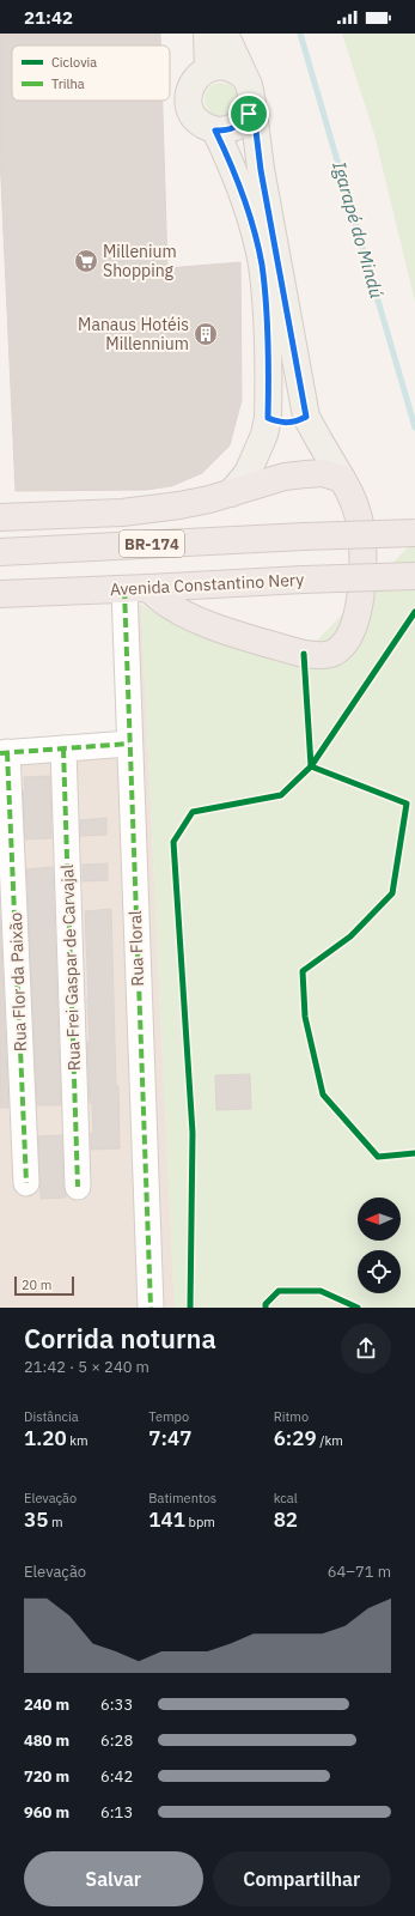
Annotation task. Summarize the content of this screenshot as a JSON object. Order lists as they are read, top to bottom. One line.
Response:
{"streets":{"highway":["BR-174","Avenida Constantino Nery"],"street":["Rua Floral","Rua Frei Gaspar de Carvajal","Rua Flor da Paixão"]},"crossings":[["Avenida Constantino Nery","Rua Floral"]],"water":["Igarapé do Mindú"],"places":{"supermarket":["Millenium Shopping"],"building":["Manaus Hotéis Millennium"]},"legend":["Ciclovia","Trilha"],"scale_bar":"20 m","north":"left","page":{"status":"21:42","scale":"20 m","heading":["Corrida noturna","21:42 · 5 × 240 m"],"stats":[["Distância","1.20 km"],["Tempo","7:47"],["Ritmo","6:29 /km"],["Elevação","35 m"],["Batimentos","141 bpm"],["kcal","82"]],"chart":["Elevação","64–71 m"],"list":[{"name":"240 m","note":"6:33"},{"name":"480 m","note":"6:28"},{"name":"720 m","note":"6:42"},{"name":"960 m","note":"6:13"}],"buttons":["Salvar","Compartilhar"]}}
